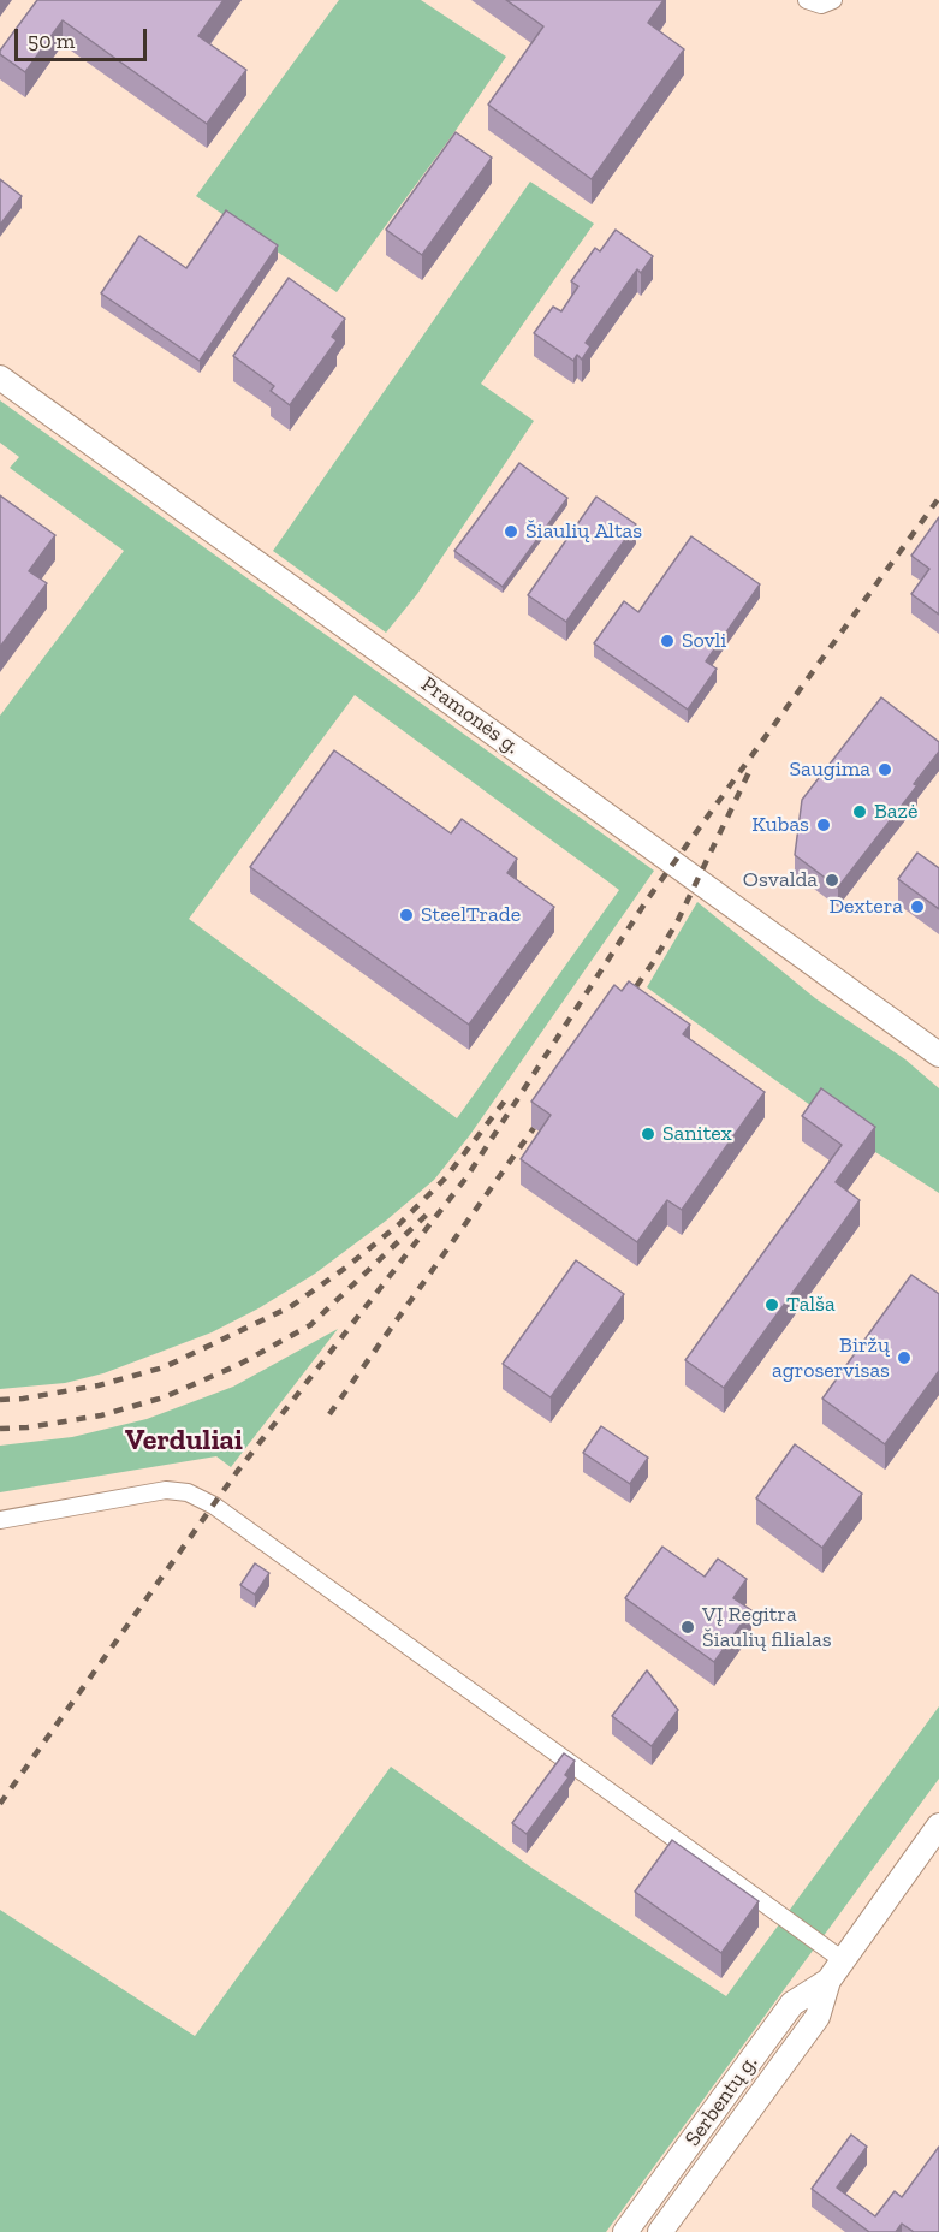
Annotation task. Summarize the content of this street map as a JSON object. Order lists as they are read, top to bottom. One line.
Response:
{"streets":{"main road":["Pramonės g.","Serbentų g."]},"districts":["Verduliai"],"places":["Šiaulių Altas","Sovli","Saugima","Bazė","Kubas","Osvalda","Dextera","SteelTrade","Sanitex","Talša","Biržų agroservisas","VĮ Regitra Šiaulių filialas"],"scale_bar":"50 m"}
